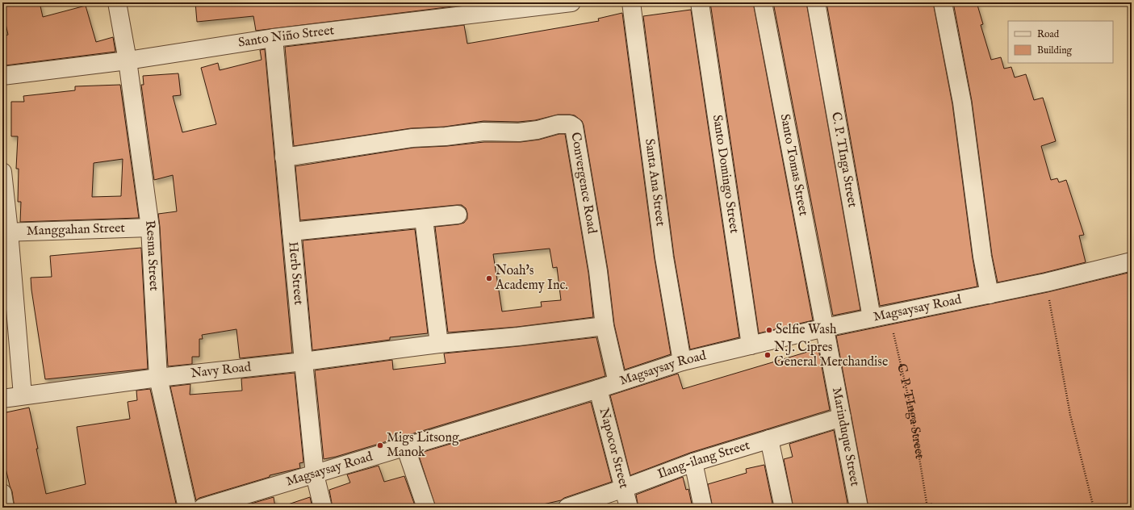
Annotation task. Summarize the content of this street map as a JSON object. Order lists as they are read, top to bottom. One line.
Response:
{"streets":{"street":["Santo Niño Street","C. P. TInga Street","Santo Tomas Street","Santo Domingo Street","Santa Ana Street","Convergence Road","Manggahan Street","Resma Street","Herb Street","Magsaysay Road","Navy Road","Marinduque Street","Napocor Street","Ilang-ilang Street"]},"crossings":[["Santo Niño Street","Resma Street"],["Santo Niño Street","Herb Street"],["C. P. TInga Street","Magsaysay Road"],["Santo Tomas Street","Magsaysay Road"],["Santo Tomas Street","Marinduque Street"],["Santo Domingo Street","Magsaysay Road"],["Santa Ana Street","Magsaysay Road"],["Convergence Road","Herb Street"],["Manggahan Street","Resma Street"],["Resma Street","Navy Road"],["Herb Street","Magsaysay Road"],["Herb Street","Navy Road"],["Magsaysay Road","Marinduque Street"],["Magsaysay Road","Napocor Street"],["Marinduque Street","Ilang-ilang Street"],["Napocor Street","Ilang-ilang Street"]],"places":["Noah's Academy Inc.","Selfie Wash","N.J. Cipres General Merchandise","Migs Litsong Manok"],"legend":["Road","Building"]}
